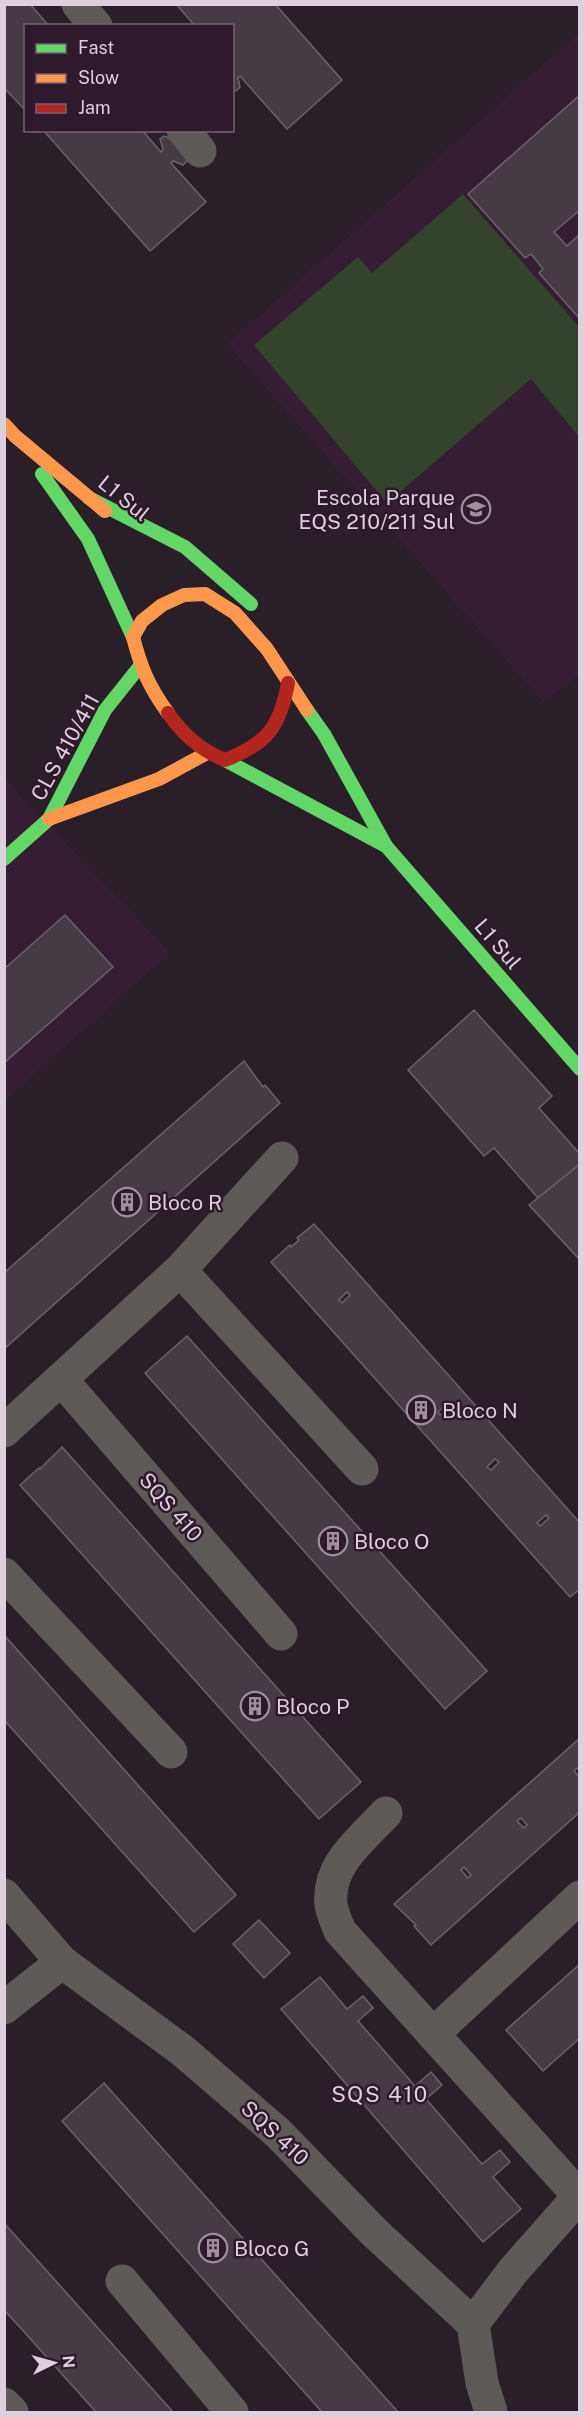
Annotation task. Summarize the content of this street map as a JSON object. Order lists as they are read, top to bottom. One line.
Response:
{"streets":{"street":["L1 Sul","CLS 410/411","SQS 410"]},"crossings":[["L1 Sul","CLS 410/411"]],"districts":["SQS 410"],"places":{"school or university":["Escola Parque EQS 210/211 Sul"],"building":["Bloco R","Bloco N","Bloco O","Bloco P","Bloco G"]},"legend":["Fast","Slow","Jam"],"north":"right"}
